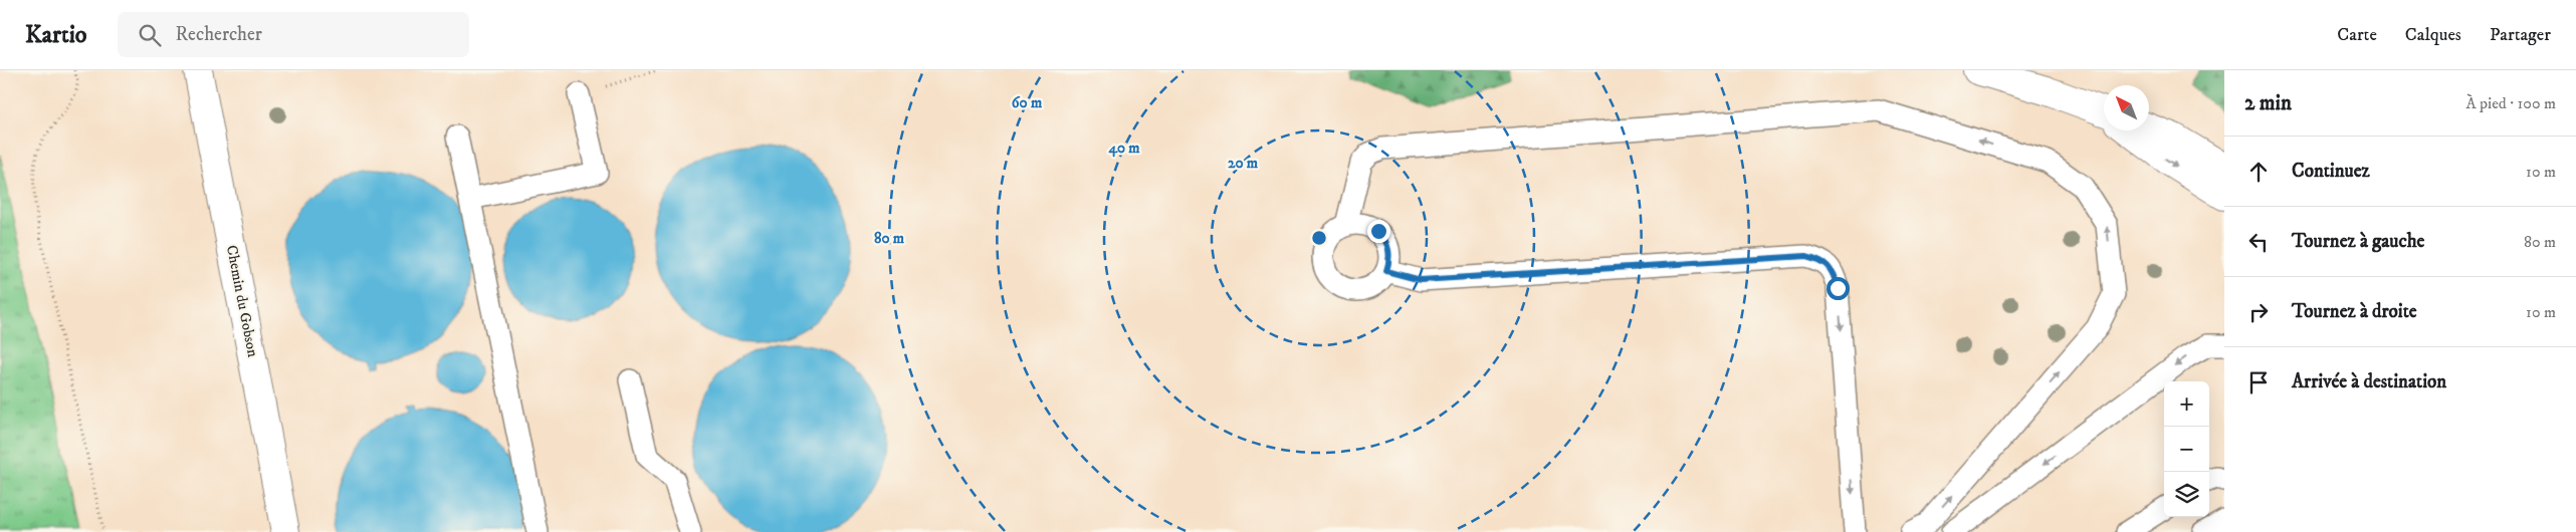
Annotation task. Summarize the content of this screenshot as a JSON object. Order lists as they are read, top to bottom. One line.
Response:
{"streets":{"street":["Chemin du Gobson"]},"north":"top left","page":{"header":"Kartio","search":"Rechercher","nav":["Carte","Calques","Partager"],"heading":["2 min","À pied · 100 m"],"list":[["Continuez","10 m"],["Tournez à gauche","80 m"],["Tournez à droite","10 m"],"Arrivée à destination"],"map_buttons":["+","−"]},"rings":["60 m","40 m","20 m","80 m"]}
